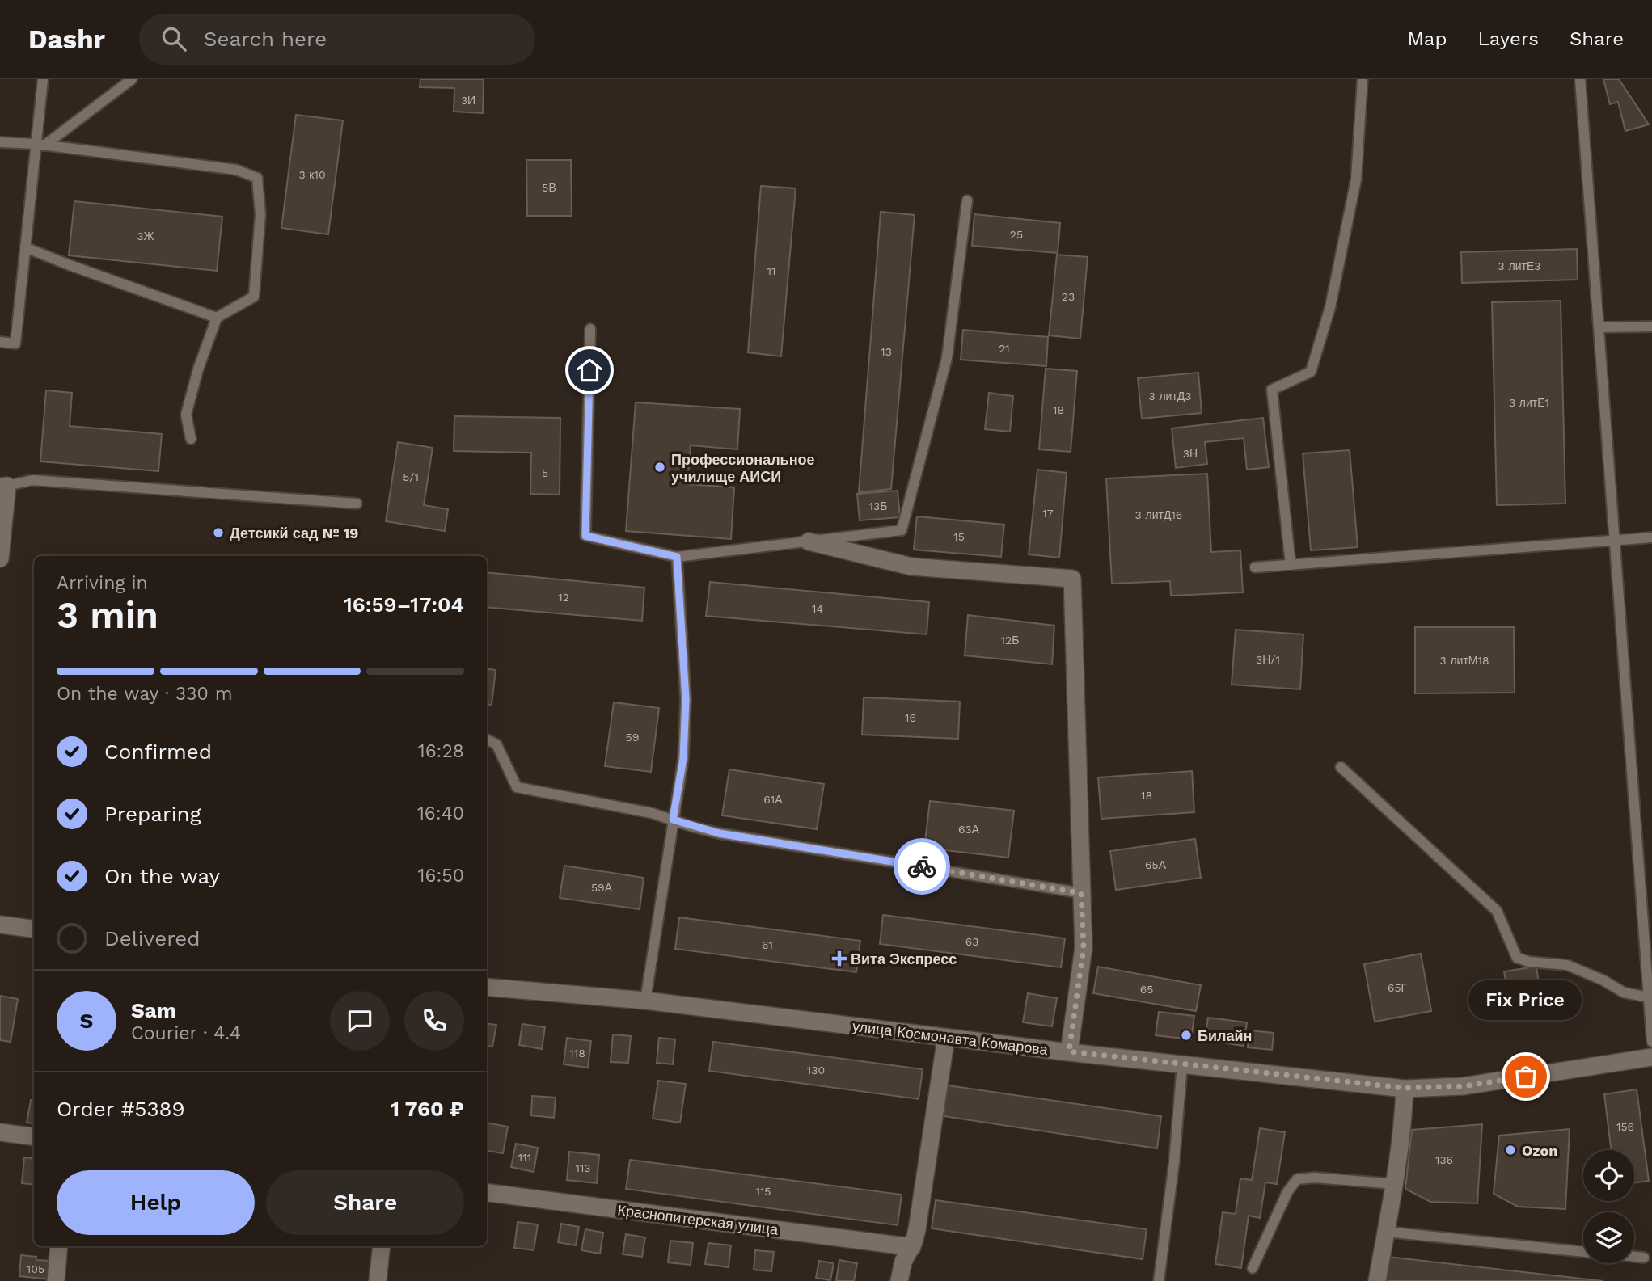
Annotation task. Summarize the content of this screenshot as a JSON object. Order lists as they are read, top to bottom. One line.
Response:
{"streets":{"street":["улица Космонавта Комарова","Краснопитерская улица"]},"places":{"other":["Профессиональное училище АИСИ","Детсикй сад № 19","Билайн","Fix Price","Ozon"],"health":["Вита Экспресс"]},"house_numbers":["3И","3 к10","5В","25","3Ж","3 литЕ3","11","23","21","13","3 литД3","3 литЕ1","19","3Н","5","5/1","13Б","17","3 литД16","15","12","14","12Б","3Н/1","3 литМ18","16","59","18","61А","63А","65А","59А","63","61","65Г","65","118","130","156","111","136","113","115","105"],"page":{"header":"Dashr","search":"Search here","nav":["Map","Layers","Share"],"heading":["3 min","Arriving in","16:59–17:04"],"panel":["Sam","Courier · 4.4","Order #5389","1 760 ₽"],"bar":"On the way · 330 m","list":[["Confirmed","16:28"],["Preparing","16:40"],["On the way","16:50"],"Delivered"],"bubble":"Fix Price","round":"S","buttons":["Help","Share"]}}
